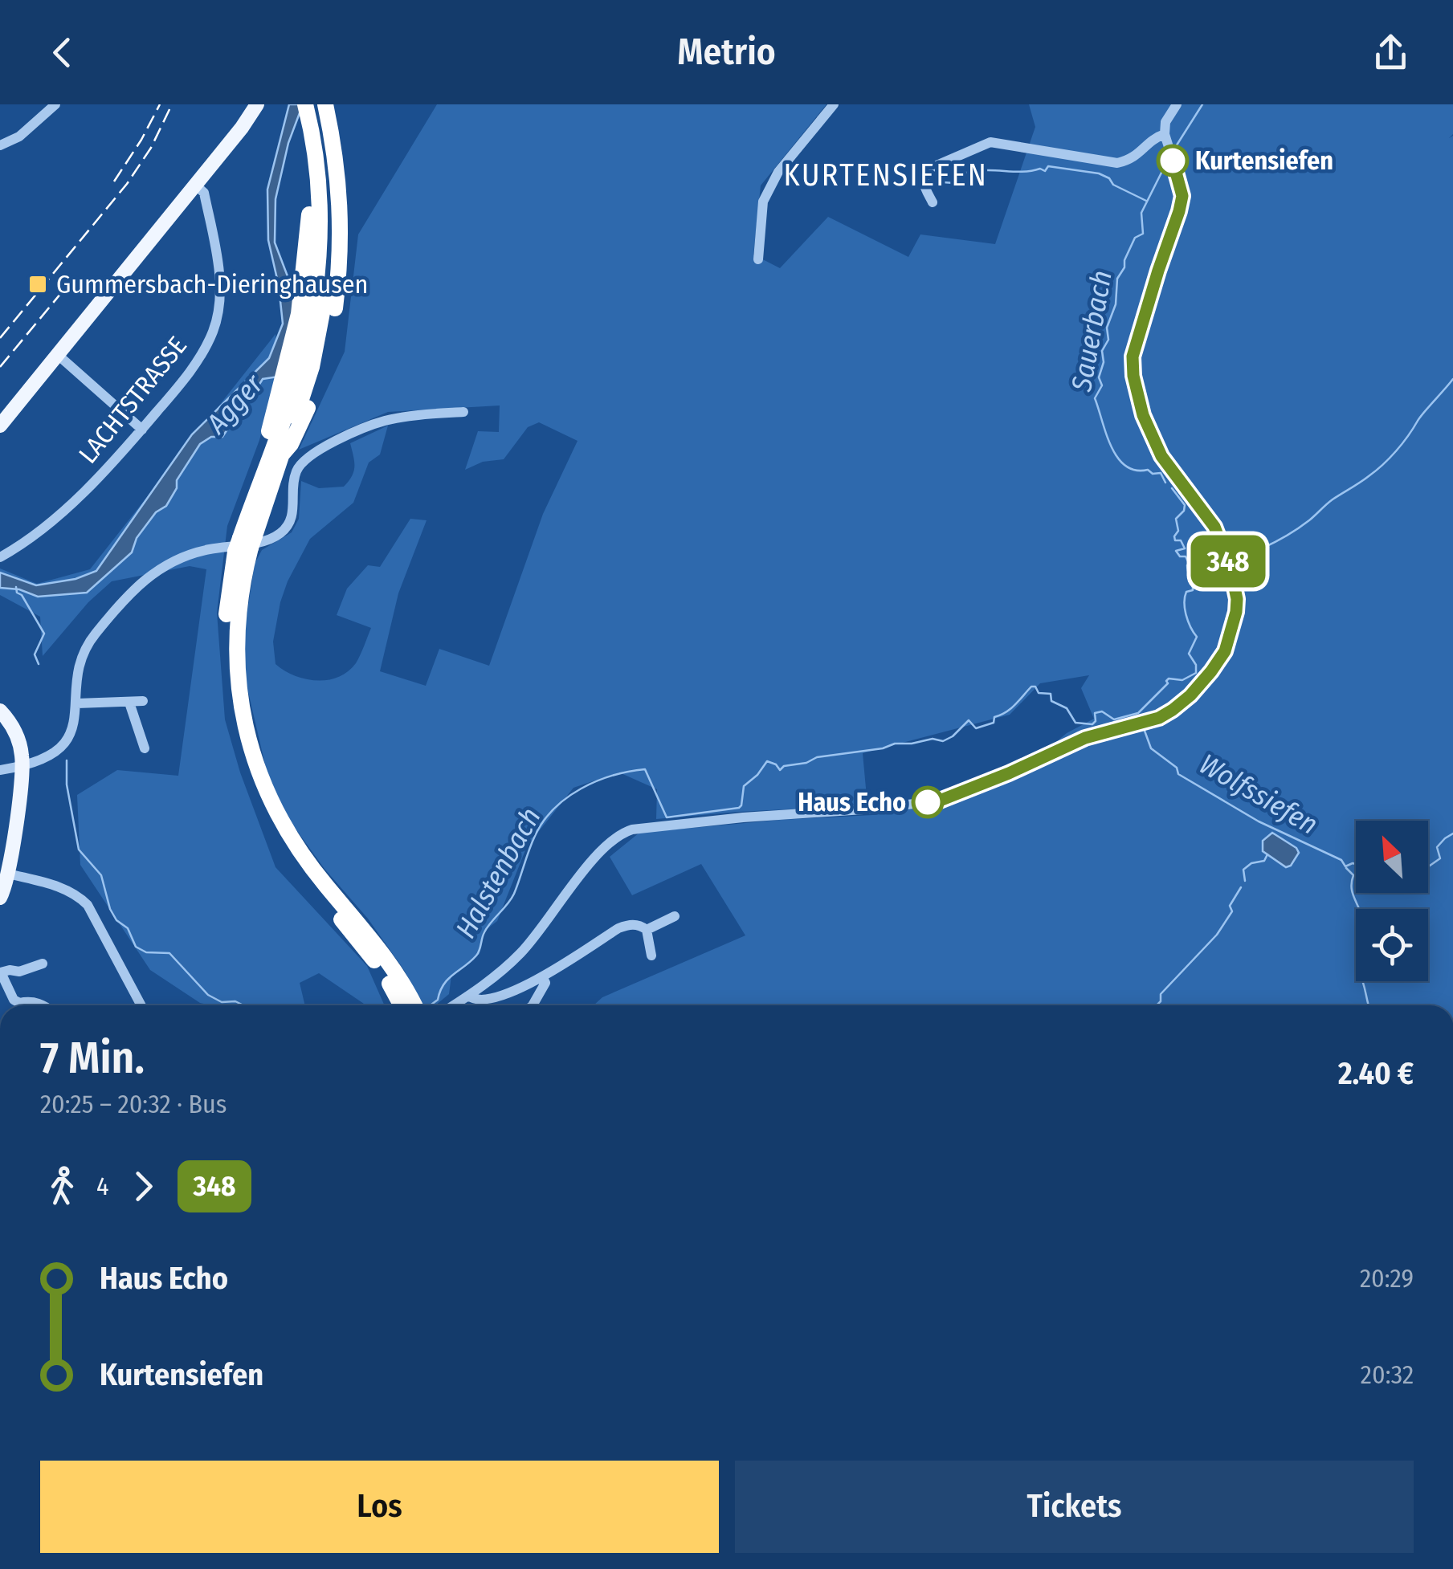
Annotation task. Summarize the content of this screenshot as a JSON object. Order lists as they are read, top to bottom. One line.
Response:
{"streets":{"street":["LACHTSTRASSE"]},"districts":["KURTENSIEFEN"],"water":["Sauerbach","Agger","Wolfssiefen","Halstenbach"],"places":{"other":["Kurtensiefen","Haus Echo"],"transit":["Gummersbach-Dieringhausen"]},"lines":["bus line 348"],"north":"top left","page":{"header":"Metrio","on_map":"348","heading":["7 Min.","20:25 – 20:32 · Bus","2.40 €"],"legs":["4","348"],"list":[{"name":"Haus Echo","value":"20:29"},{"name":"Kurtensiefen","value":"20:32"}],"buttons":["Los","Tickets"]}}
